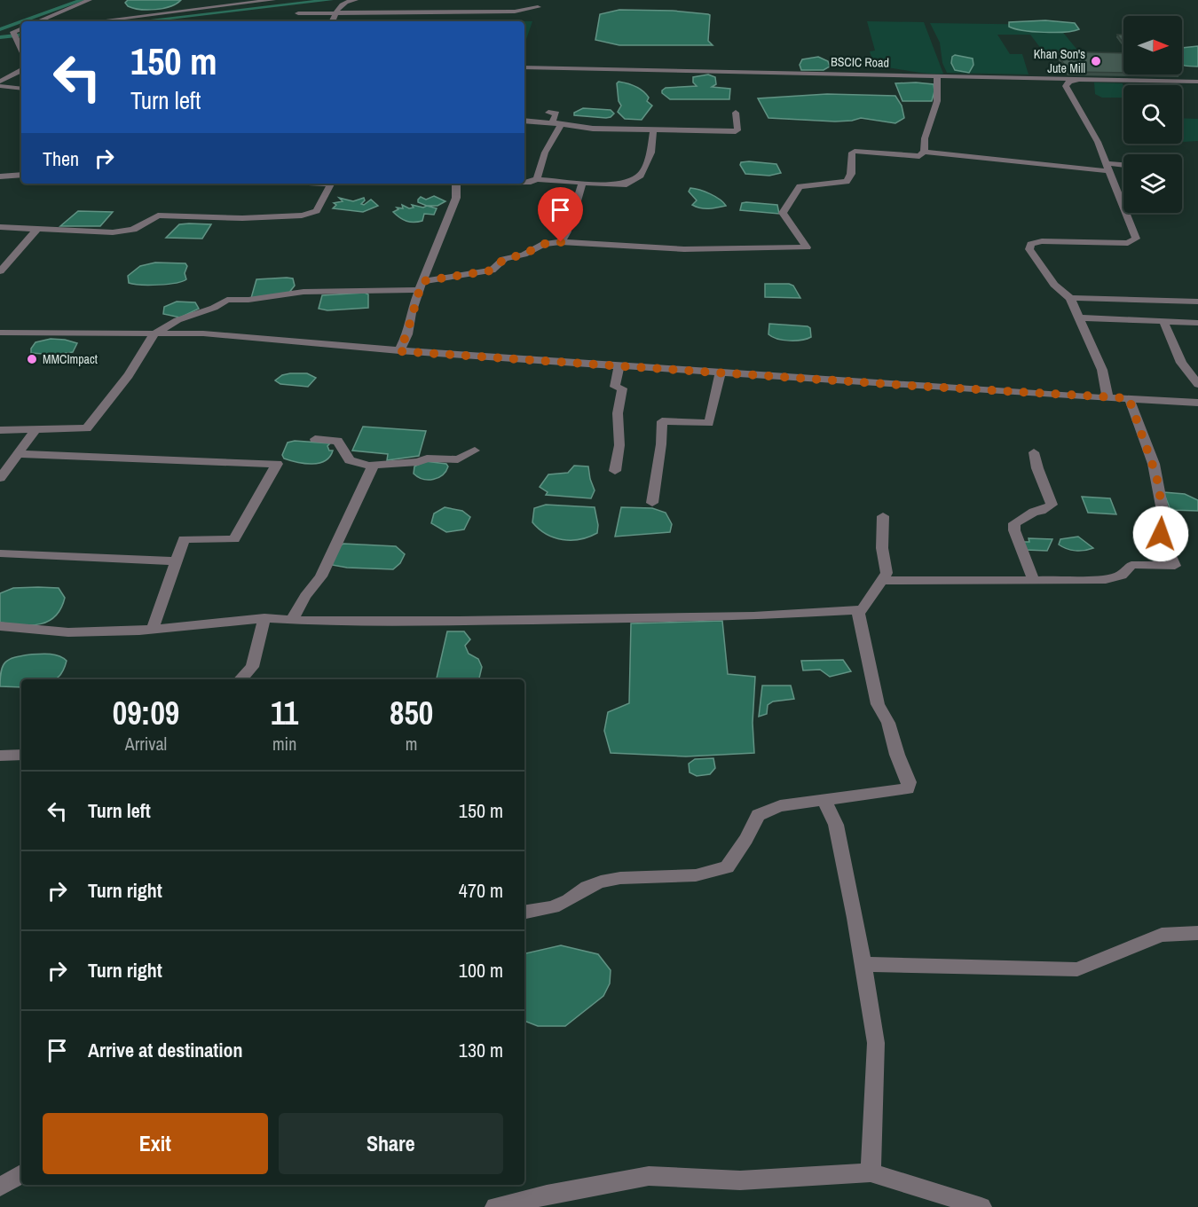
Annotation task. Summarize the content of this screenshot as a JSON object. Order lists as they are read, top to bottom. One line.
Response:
{"streets":{"street":["BSCIC Road"]},"places":["Khan Son's Jute Mill","MMCImpact"],"north":"right","page":{"turn":["150 m","Turn left"],"then":"Then","eta":["09:09","Arrival","11","min","850","m"],"list":[{"name":"Turn left","value":"150 m"},{"name":"Turn right","value":"470 m"},{"name":"Turn right","value":"100 m"},{"name":"Arrive at destination","value":"130 m"}],"buttons":["Exit","Share"]}}
